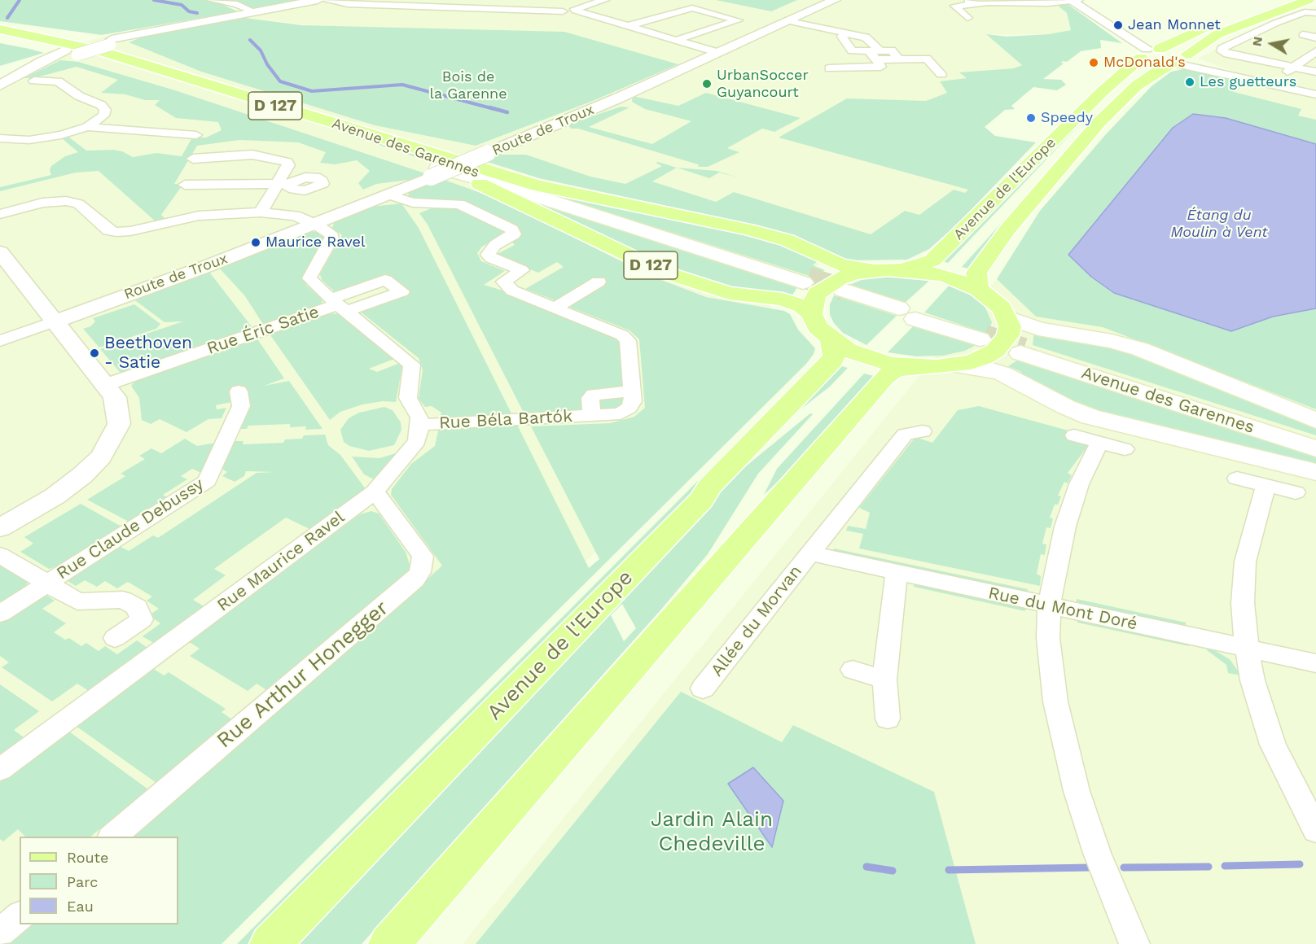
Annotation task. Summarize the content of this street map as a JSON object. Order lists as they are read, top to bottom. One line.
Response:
{"streets":{"main road":["D 127","Avenue des Garennes","Avenue de l'Europe"],"street":["Route de Troux","Rue Éric Satie","Rue Béla Bartók","Rue Claude Debussy","Rue Maurice Ravel","Rue du Mont Doré","Allée du Morvan","Rue Arthur Honegger"]},"crossings":[["D 127","Route de Troux"],["D 127","Avenue des Garennes"],["Route de Troux","Avenue des Garennes"],["Route de Troux","Rue Béla Bartók"],["Rue Béla Bartók","Rue Maurice Ravel"],["Rue Maurice Ravel","Rue Arthur Honegger"],["Rue du Mont Doré","Allée du Morvan"]],"water":["Étang du Moulin à Vent"],"parks":["Bois de la Garenne","Jardin Alain Chedeville"],"places":["Jean Monnet","McDonald's","Les guetteurs","UrbanSoccer Guyancourt","Speedy","Maurice Ravel","Beethoven - Satie"],"legend":["Route","Parc","Eau"],"north":"left"}
